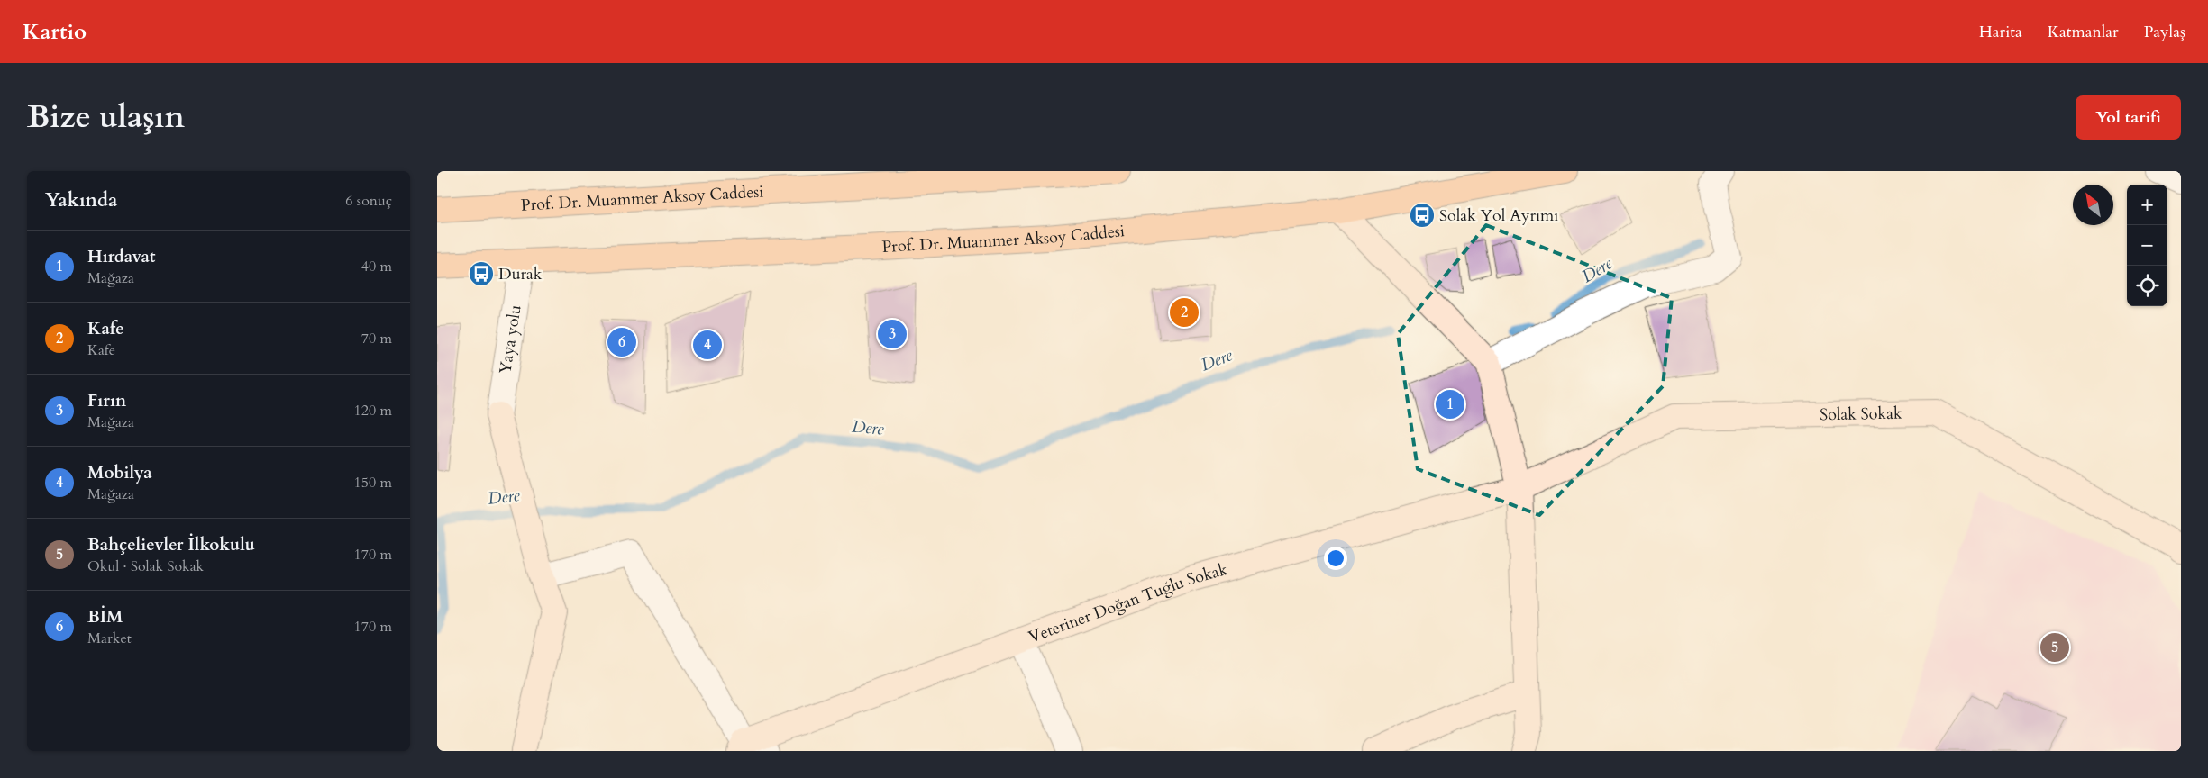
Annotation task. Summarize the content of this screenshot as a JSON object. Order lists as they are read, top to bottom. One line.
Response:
{"streets":{"highway":["Prof. Dr. Muammer Aksoy Caddesi"],"street":["Yaya yolu","Solak Sokak","Veteriner Doğan Tuğlu Sokak"]},"crossings":[["Prof. Dr. Muammer Aksoy Caddesi","Yaya yolu"],["Solak Sokak","Veteriner Doğan Tuğlu Sokak"]],"water":["Dere"],"places":{"bus stop":["Solak Yol Ayrımı","Durak"]},"north":"top left","page":{"header":"Kartio","nav":["Harita","Katmanlar","Paylaş"],"title":"Bize ulaşın","buttons":"Yol tarifi","heading":["Yakında","6 sonuç"],"map_buttons":["+","−"],"list":[{"mark":"1","name":"Hırdavat","note":"Mağaza","value":"40 m"},{"mark":"2","name":"Kafe","note":"Kafe","value":"70 m"},{"mark":"3","name":"Fırın","note":"Mağaza","value":"120 m"},{"mark":"4","name":"Mobilya","note":"Mağaza","value":"150 m"},{"mark":"5","name":"Bahçelievler İlkokulu","note":"Okul · Solak Sokak","value":"170 m"},{"mark":"6","name":"BİM","note":"Market","value":"170 m"}],"pins":["2","3","6","4","1","5"]}}
